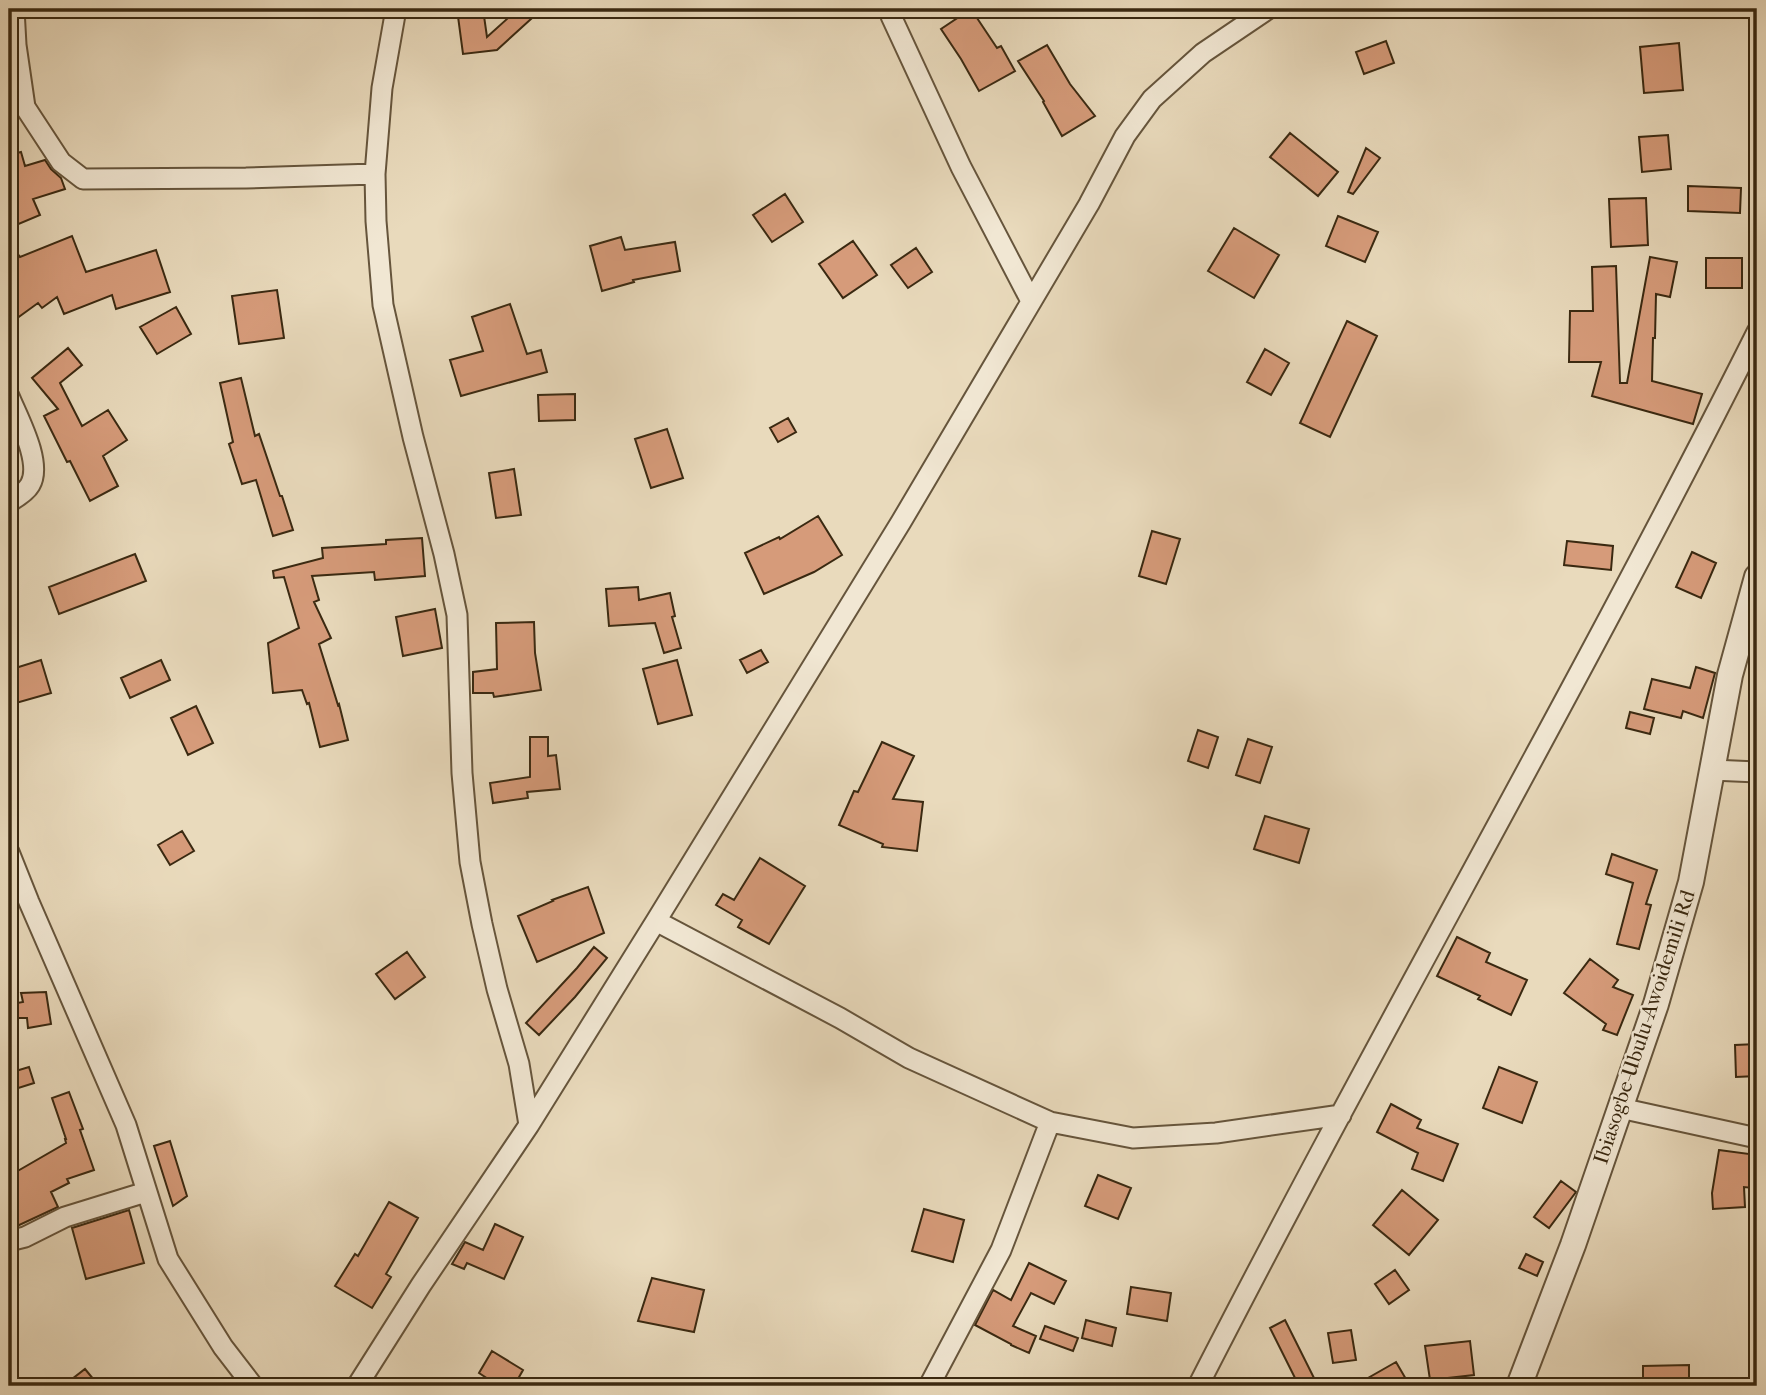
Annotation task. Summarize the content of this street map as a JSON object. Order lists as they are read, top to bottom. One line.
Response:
{"streets":{"street":["Ibiasogbe-Ubulu-Awoidemili Rd"]}}
